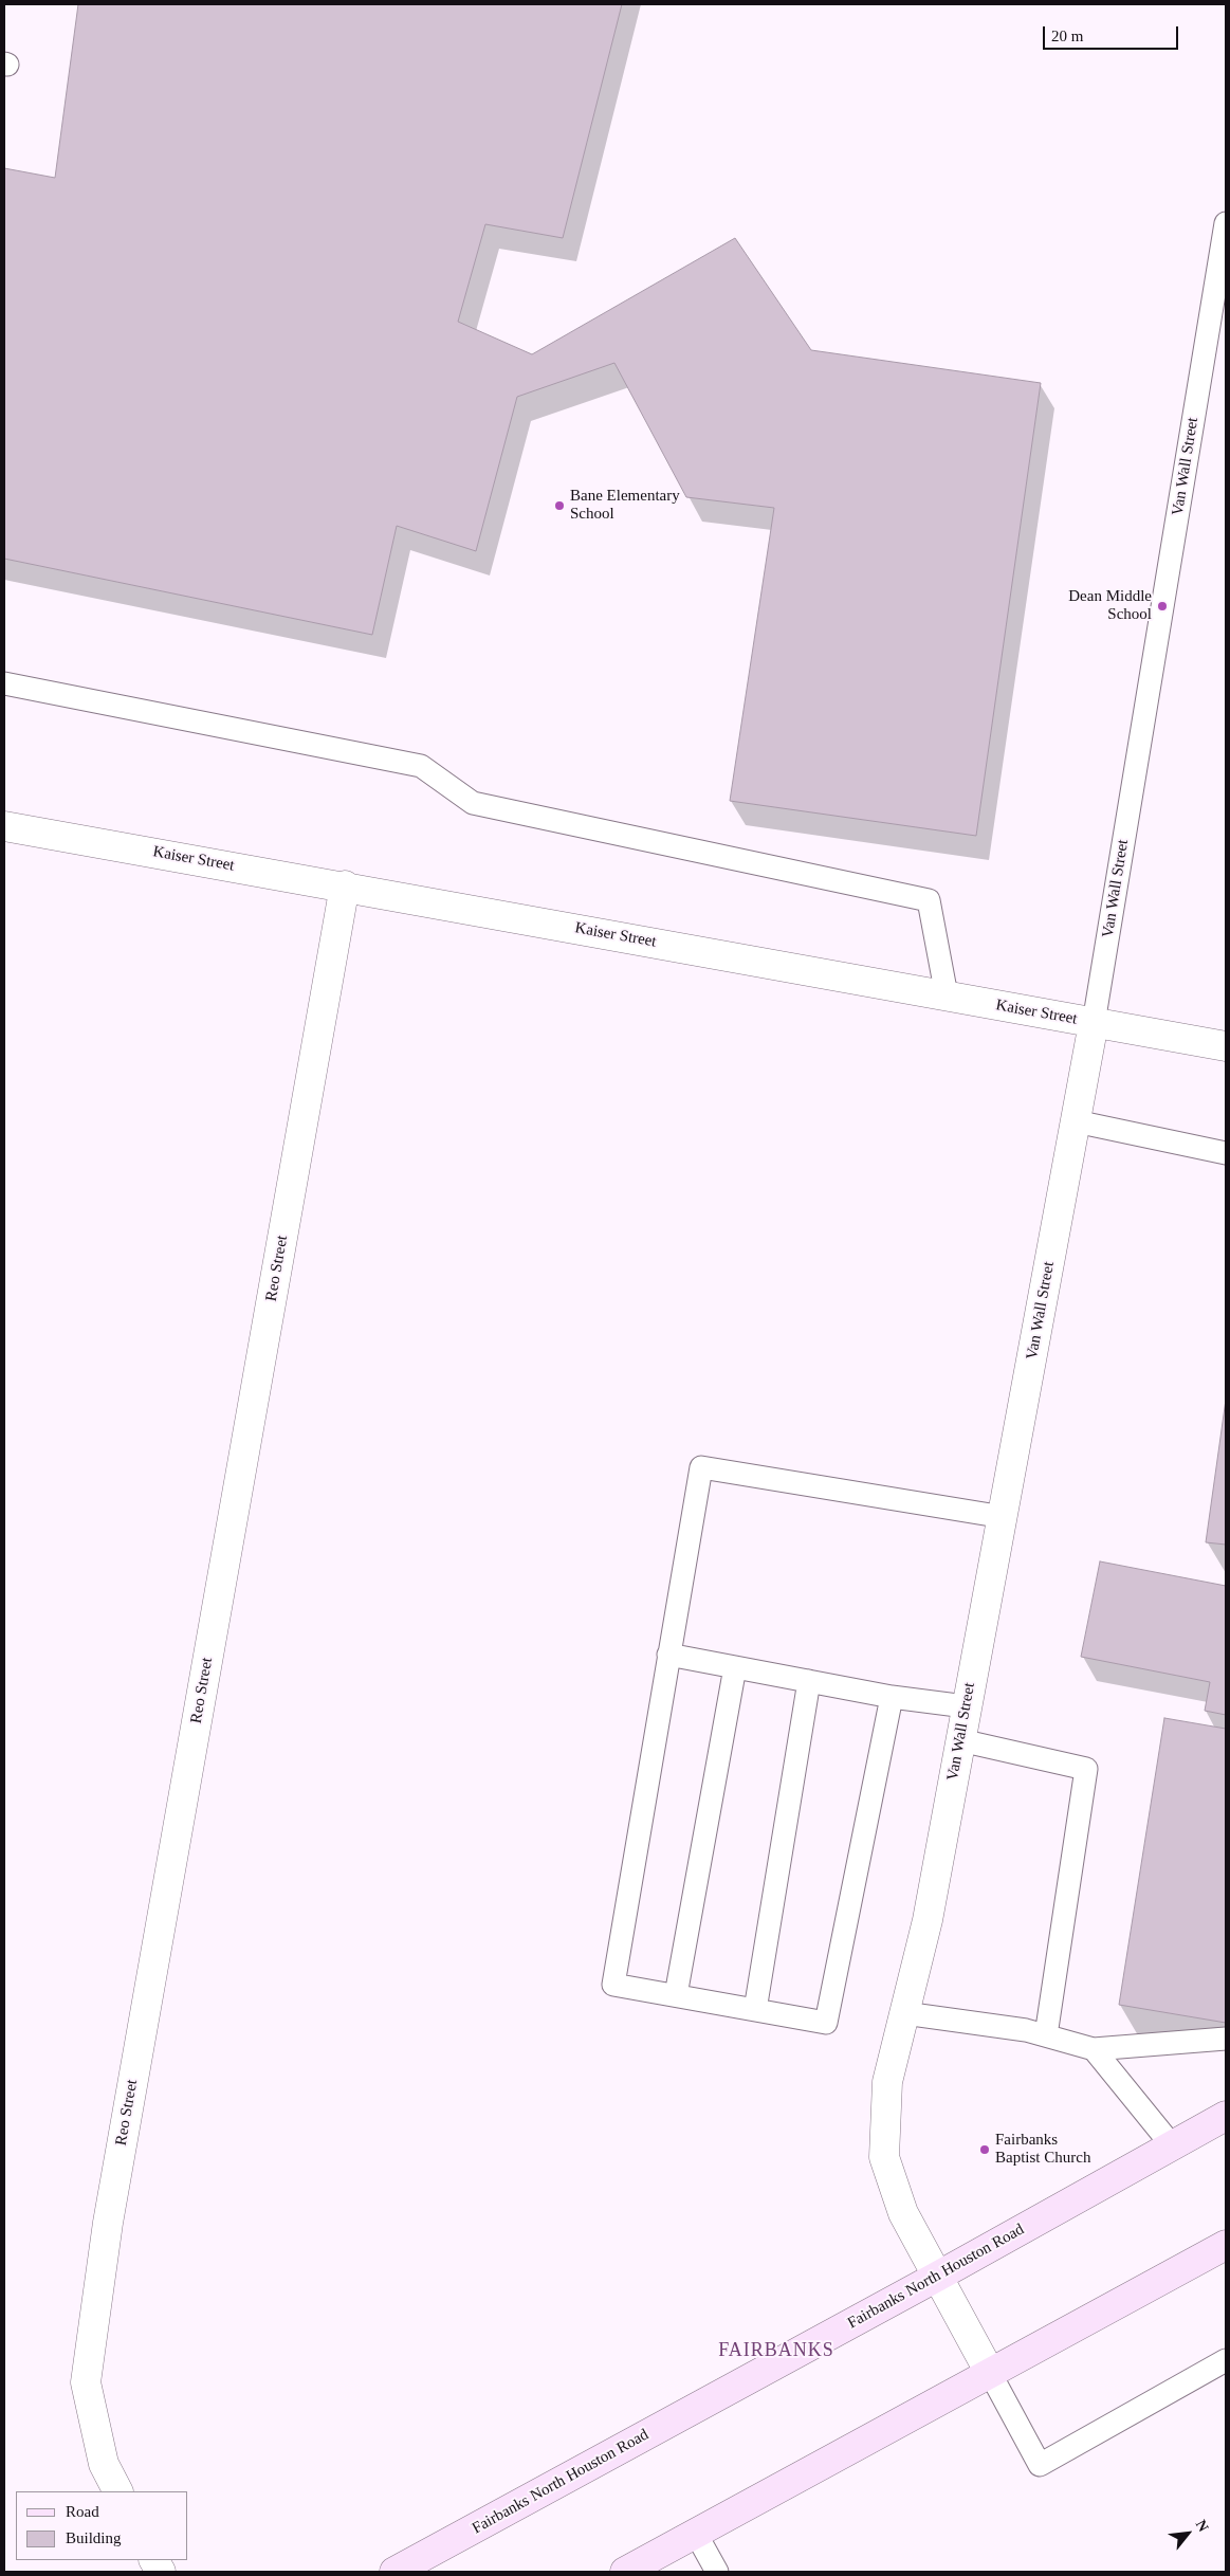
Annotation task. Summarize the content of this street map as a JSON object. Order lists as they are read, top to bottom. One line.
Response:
{"streets":{"main road":["Fairbanks North Houston Road"],"street":["Van Wall Street","Kaiser Street","Reo Street"]},"crossings":[["Van Wall Street","Kaiser Street"],["Van Wall Street","Fairbanks North Houston Road"],["Kaiser Street","Reo Street"]],"districts":["FAIRBANKS"],"places":["Bane Elementary School","Dean Middle School","Fairbanks Baptist Church"],"legend":["Road","Building"],"scale_bar":"20 m","north":"top right"}
